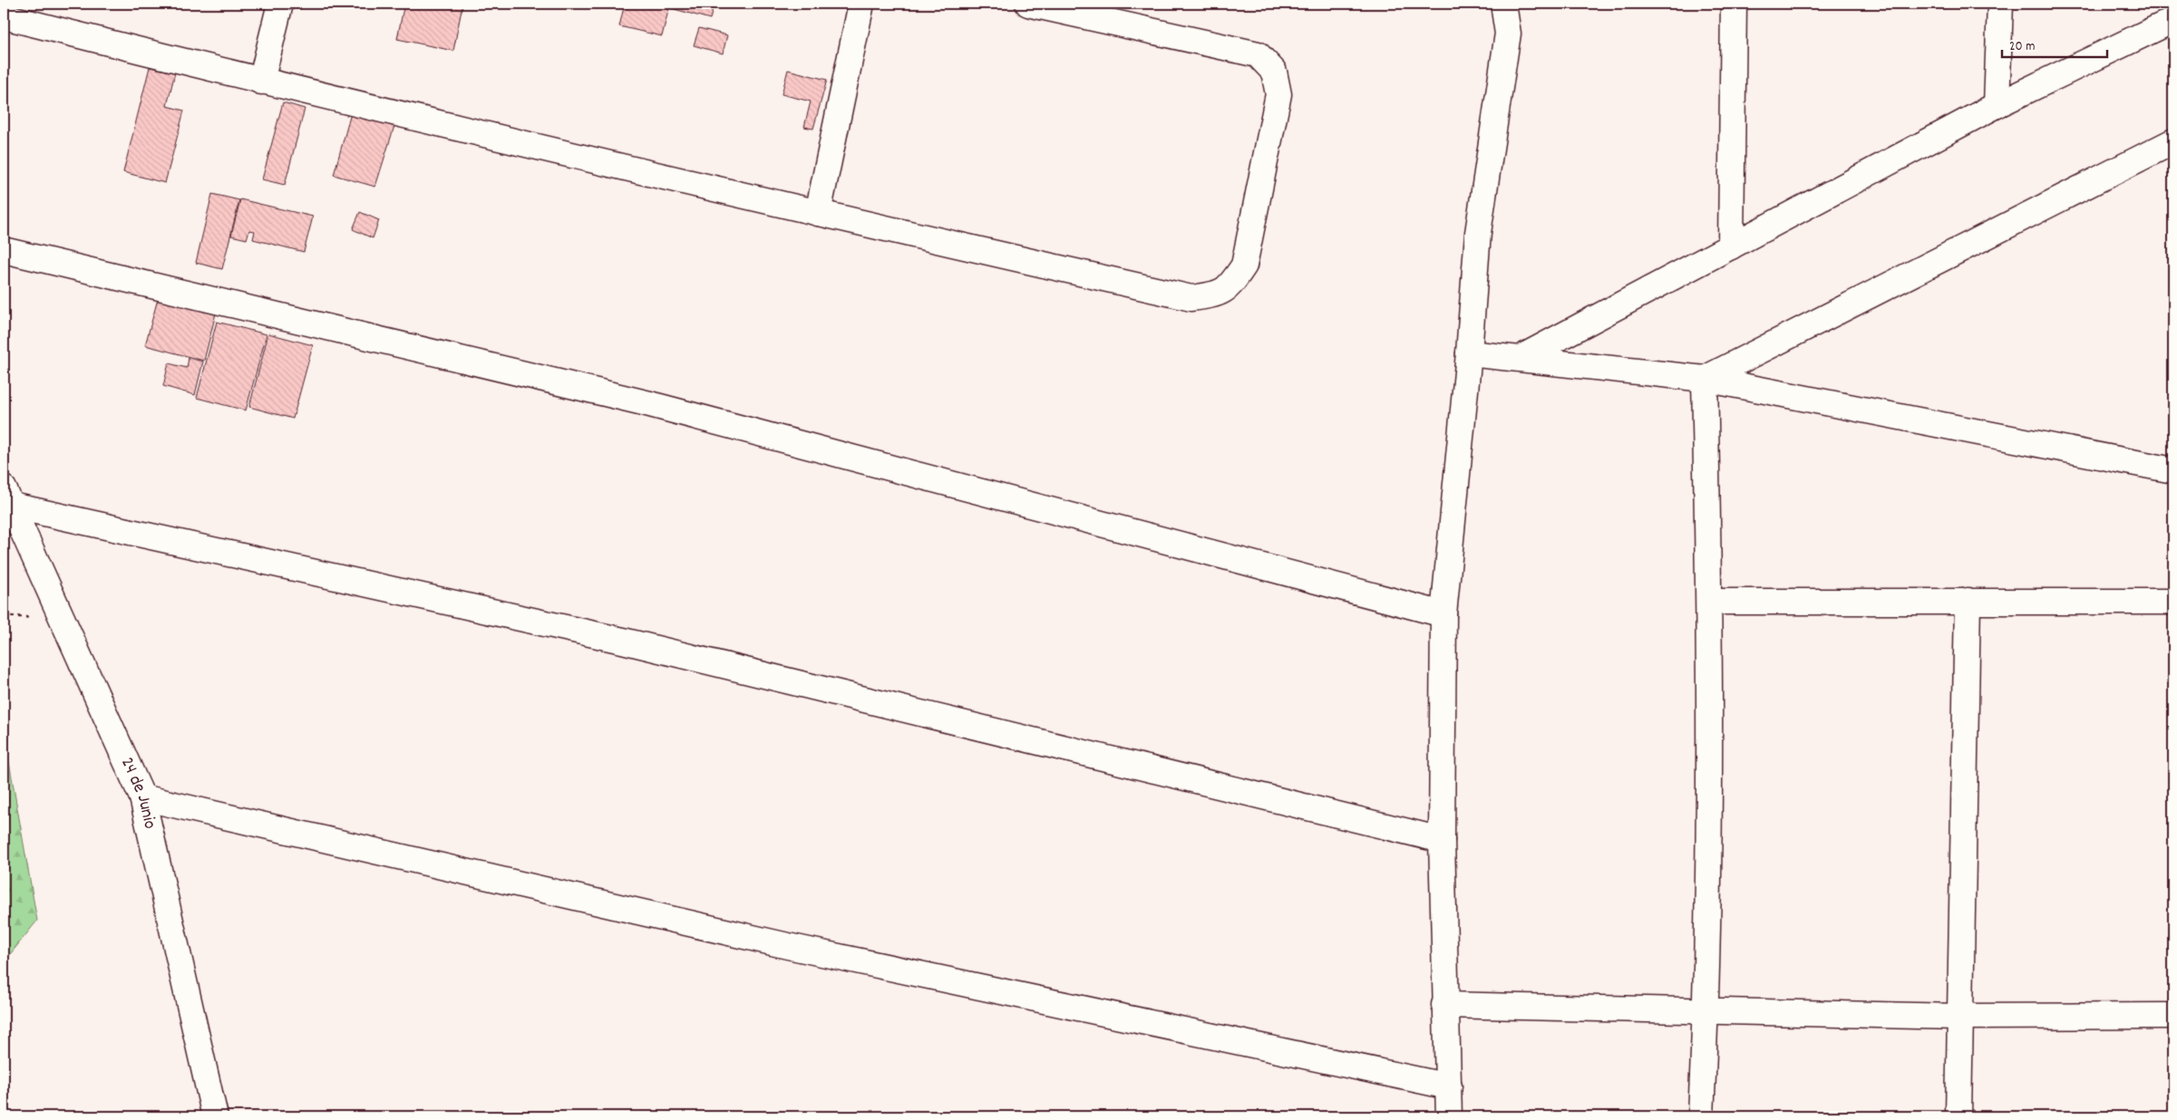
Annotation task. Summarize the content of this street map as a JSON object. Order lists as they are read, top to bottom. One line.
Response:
{"streets":{"street":["24 de Junio"]},"scale_bar":"20 m"}
